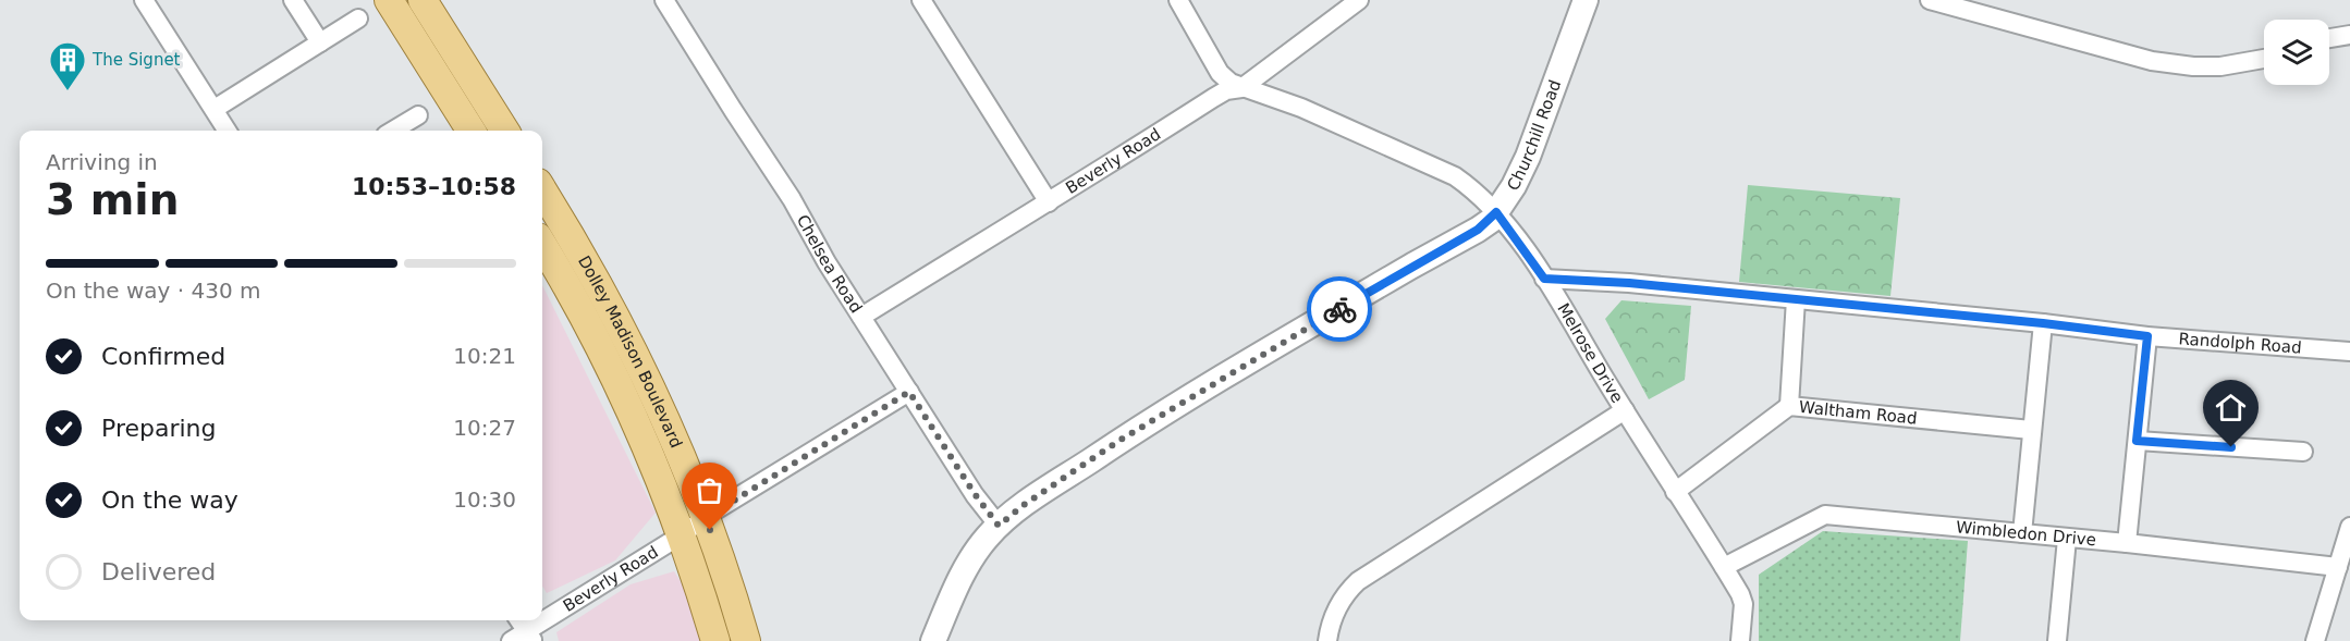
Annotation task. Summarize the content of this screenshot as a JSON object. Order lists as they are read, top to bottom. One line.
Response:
{"streets":{"main road":["Dolley Madison Boulevard"],"street":["Churchill Road","Beverly Road","Chelsea Road","Randolph Road","Melrose Drive","Waltham Road","Wimbledon Drive"]},"crossings":[["Churchill Road","Chelsea Road"],["Churchill Road","Melrose Drive"],["Beverly Road","Chelsea Road"],["Beverly Road","Dolley Madison Boulevard"],["Beverly Road","Melrose Drive"],["Randolph Road","Melrose Drive"],["Melrose Drive","Waltham Road"],["Melrose Drive","Wimbledon Drive"]],"places":{"building":["The Signet"]},"page":{"heading":["3 min","Arriving in","10:53–10:58"],"bar":"On the way · 430 m","list":[["Confirmed","10:21"],["Preparing","10:27"],["On the way","10:30"],"Delivered"]}}
